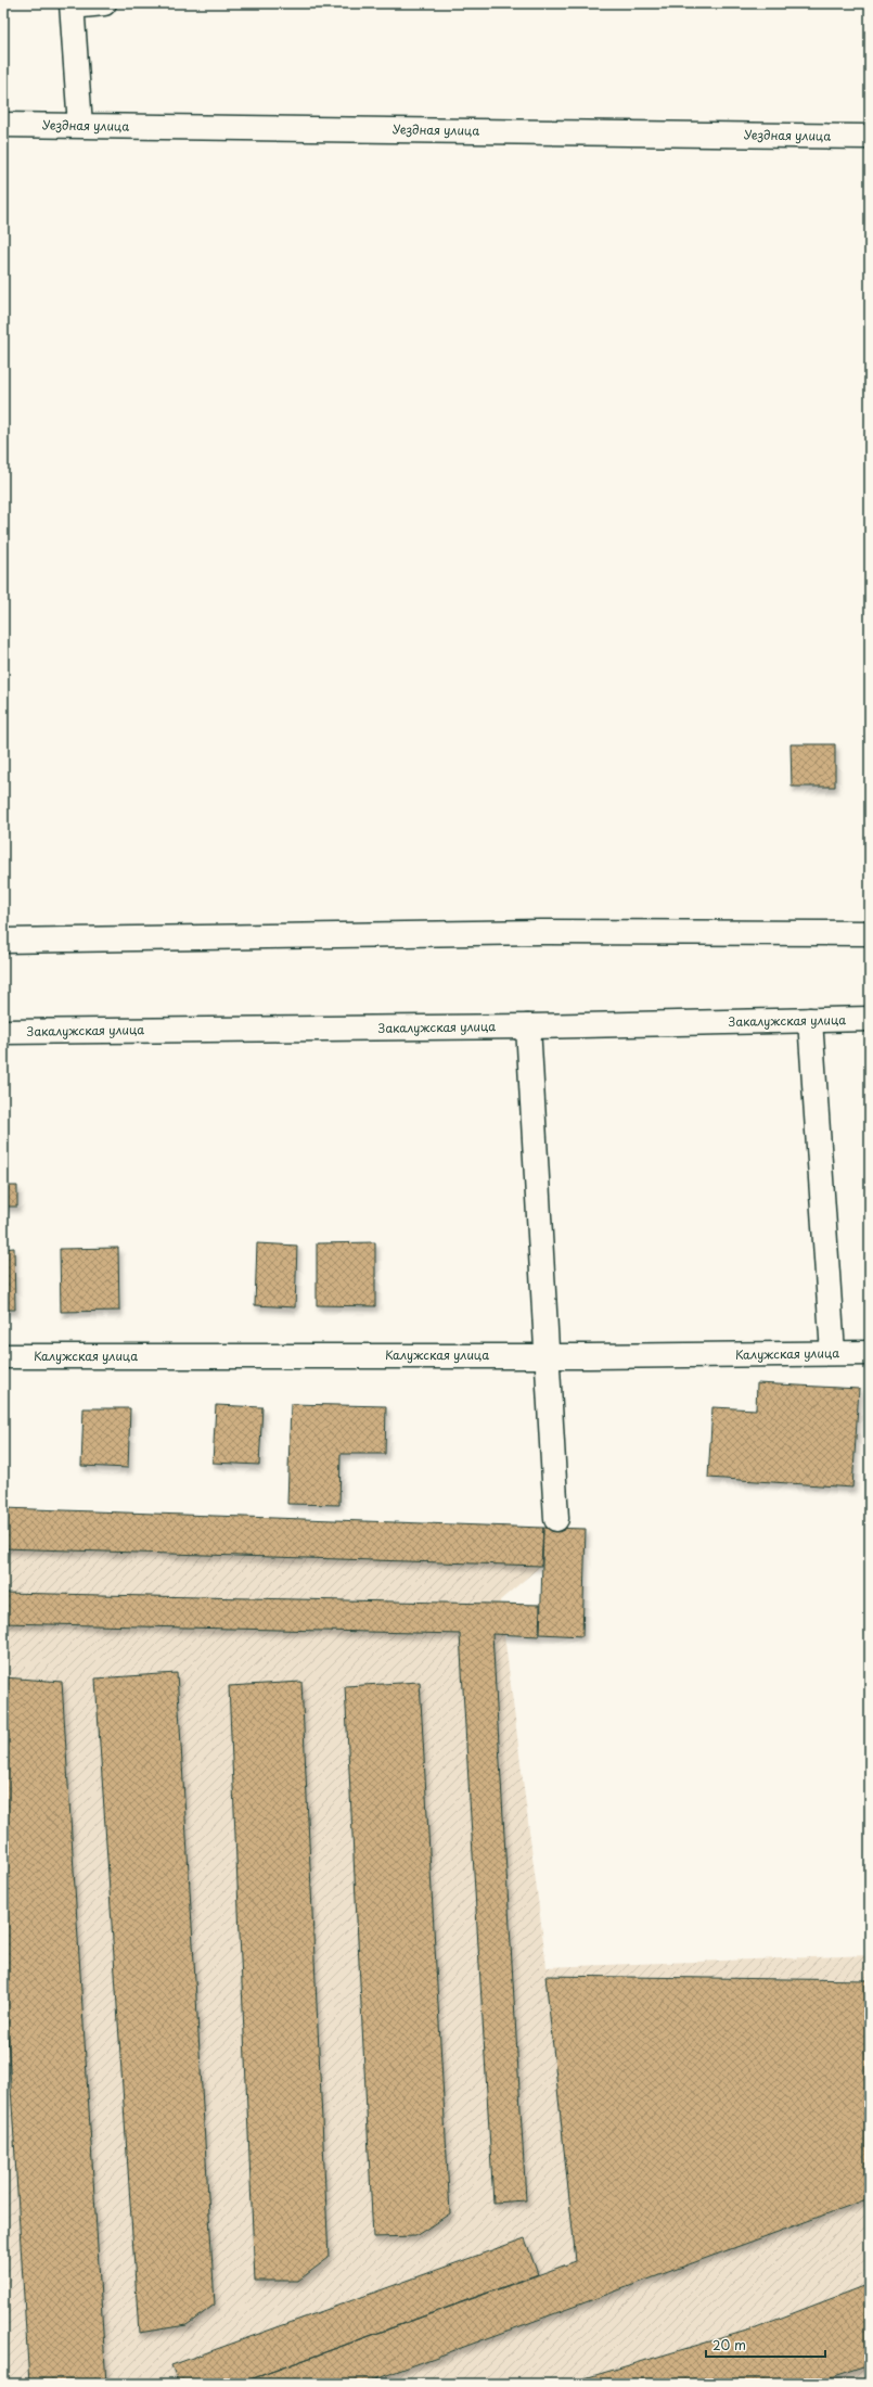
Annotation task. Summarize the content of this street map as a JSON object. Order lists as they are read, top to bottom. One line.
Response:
{"streets":{"main road":["Уездная улица","Закалужская улица","Калужская улица"]},"scale_bar":"20 m"}
